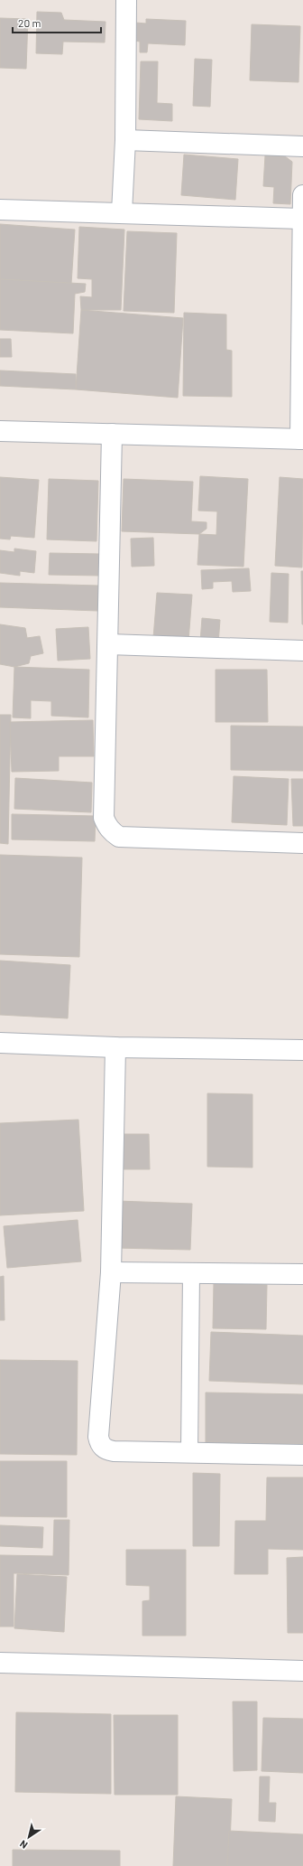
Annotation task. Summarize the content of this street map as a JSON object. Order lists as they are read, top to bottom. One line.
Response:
{"scale_bar":"20 m","north":"bottom left"}
